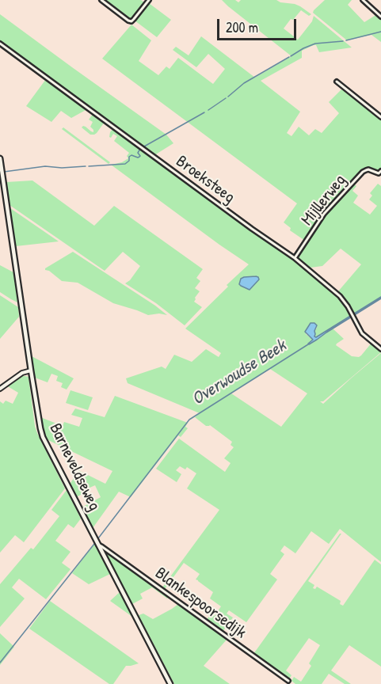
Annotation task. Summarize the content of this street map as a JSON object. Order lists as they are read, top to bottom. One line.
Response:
{"streets":{"main road":["Barneveldseweg"],"street":["Broeksteeg","Mijllerweg","Blankespoorsedijk"]},"crossings":[["Broeksteeg","Mijllerweg"],["Barneveldseweg","Blankespoorsedijk"]],"water":["Overwoudse Beek"],"scale_bar":"200 m"}
